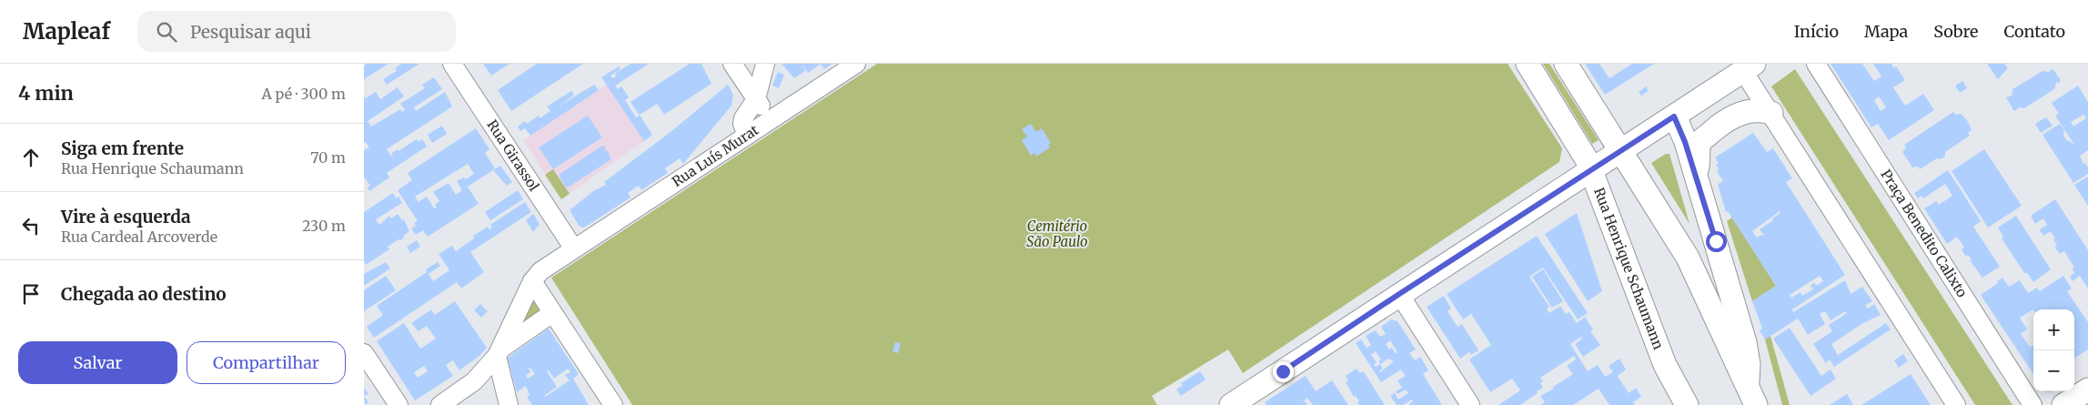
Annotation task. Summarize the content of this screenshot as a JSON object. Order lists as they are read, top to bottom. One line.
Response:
{"streets":{"main road":["Rua Henrique Schaumann"],"street":["Rua Girassol","Rua Luís Murat","Praça Benedito Calixto"]},"crossings":[["Rua Girassol","Rua Luís Murat"]],"parks":["Cemitério São Paulo"],"page":{"header":"Mapleaf","search":"Pesquisar aqui","nav":["Início","Mapa","Sobre","Contato"],"heading":["4 min","A pé · 300 m"],"list":[["Siga em frente","Rua Henrique Schaumann","70 m"],["Vire à esquerda","Rua Cardeal Arcoverde","230 m"],"Chegada ao destino"],"map_buttons":["+","−"],"buttons":["Salvar","Compartilhar"]}}
